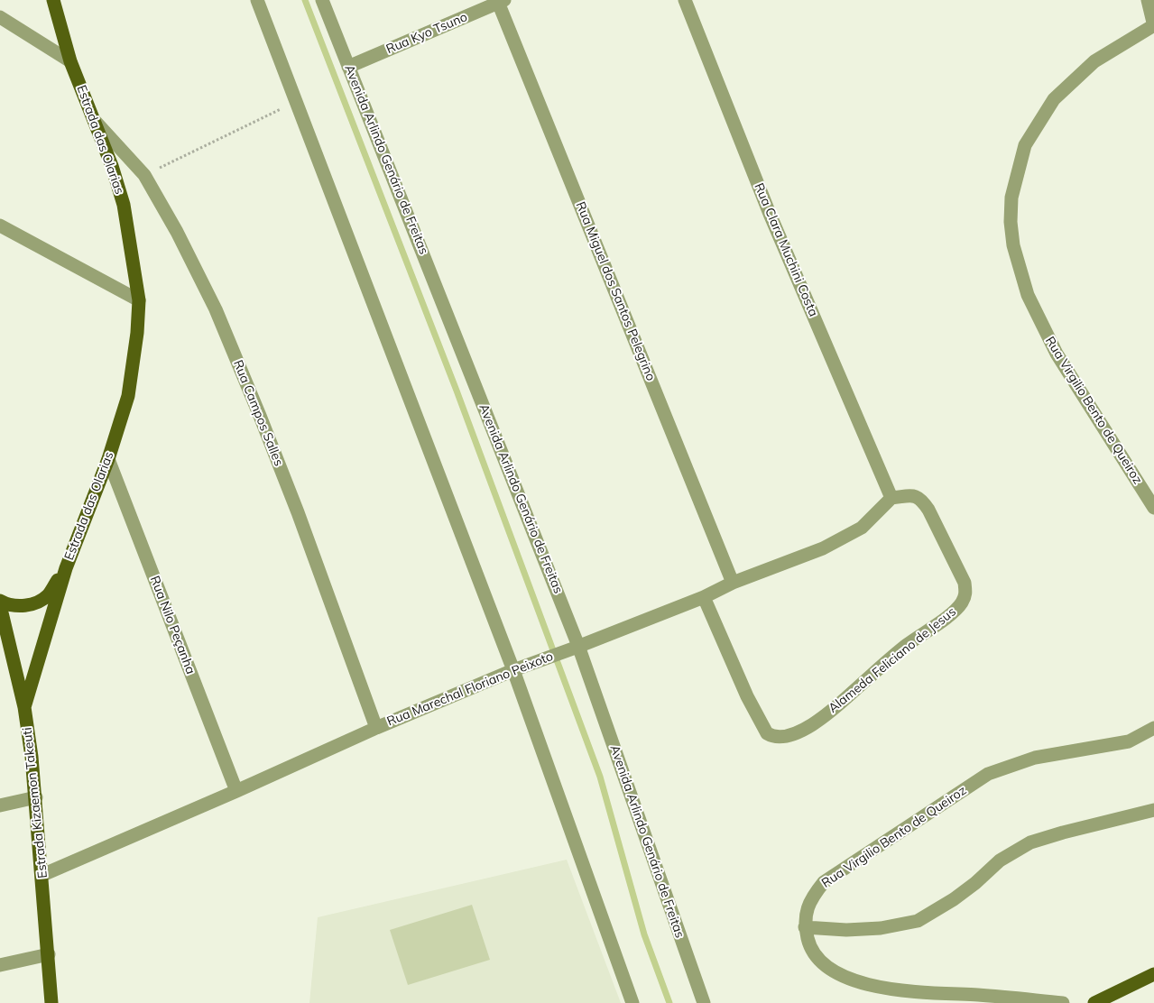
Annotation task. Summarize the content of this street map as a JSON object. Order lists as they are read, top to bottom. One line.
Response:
{"streets":{"main road":["Estrada das Olarias","Estrada Kizaemon Takeuti"],"street":["Rua Kyo Tsuno","Avenida Arlindo Genário de Freitas","Rua Clara Muchini Costa","Rua Miguel dos Santos Pelegrino","Rua Virgilio Bento de Queiroz","Rua Campos Salles","Rua Nilo Peçanha","Alameda Feliciano de Jesus","Rua Marechal Floriano Peixoto"]},"crossings":[["Rua Kyo Tsuno","Avenida Arlindo Genário de Freitas"],["Rua Kyo Tsuno","Rua Miguel dos Santos Pelegrino"],["Estrada das Olarias","Rua Campos Salles"],["Estrada das Olarias","Rua Nilo Peçanha"],["Estrada das Olarias","Estrada Kizaemon Takeuti"],["Avenida Arlindo Genário de Freitas","Rua Marechal Floriano Peixoto"],["Rua Clara Muchini Costa","Alameda Feliciano de Jesus"],["Rua Clara Muchini Costa","Rua Marechal Floriano Peixoto"],["Rua Miguel dos Santos Pelegrino","Rua Marechal Floriano Peixoto"],["Rua Campos Salles","Rua Marechal Floriano Peixoto"],["Rua Nilo Peçanha","Rua Marechal Floriano Peixoto"],["Alameda Feliciano de Jesus","Rua Marechal Floriano Peixoto"],["Rua Marechal Floriano Peixoto","Estrada Kizaemon Takeuti"]]}
